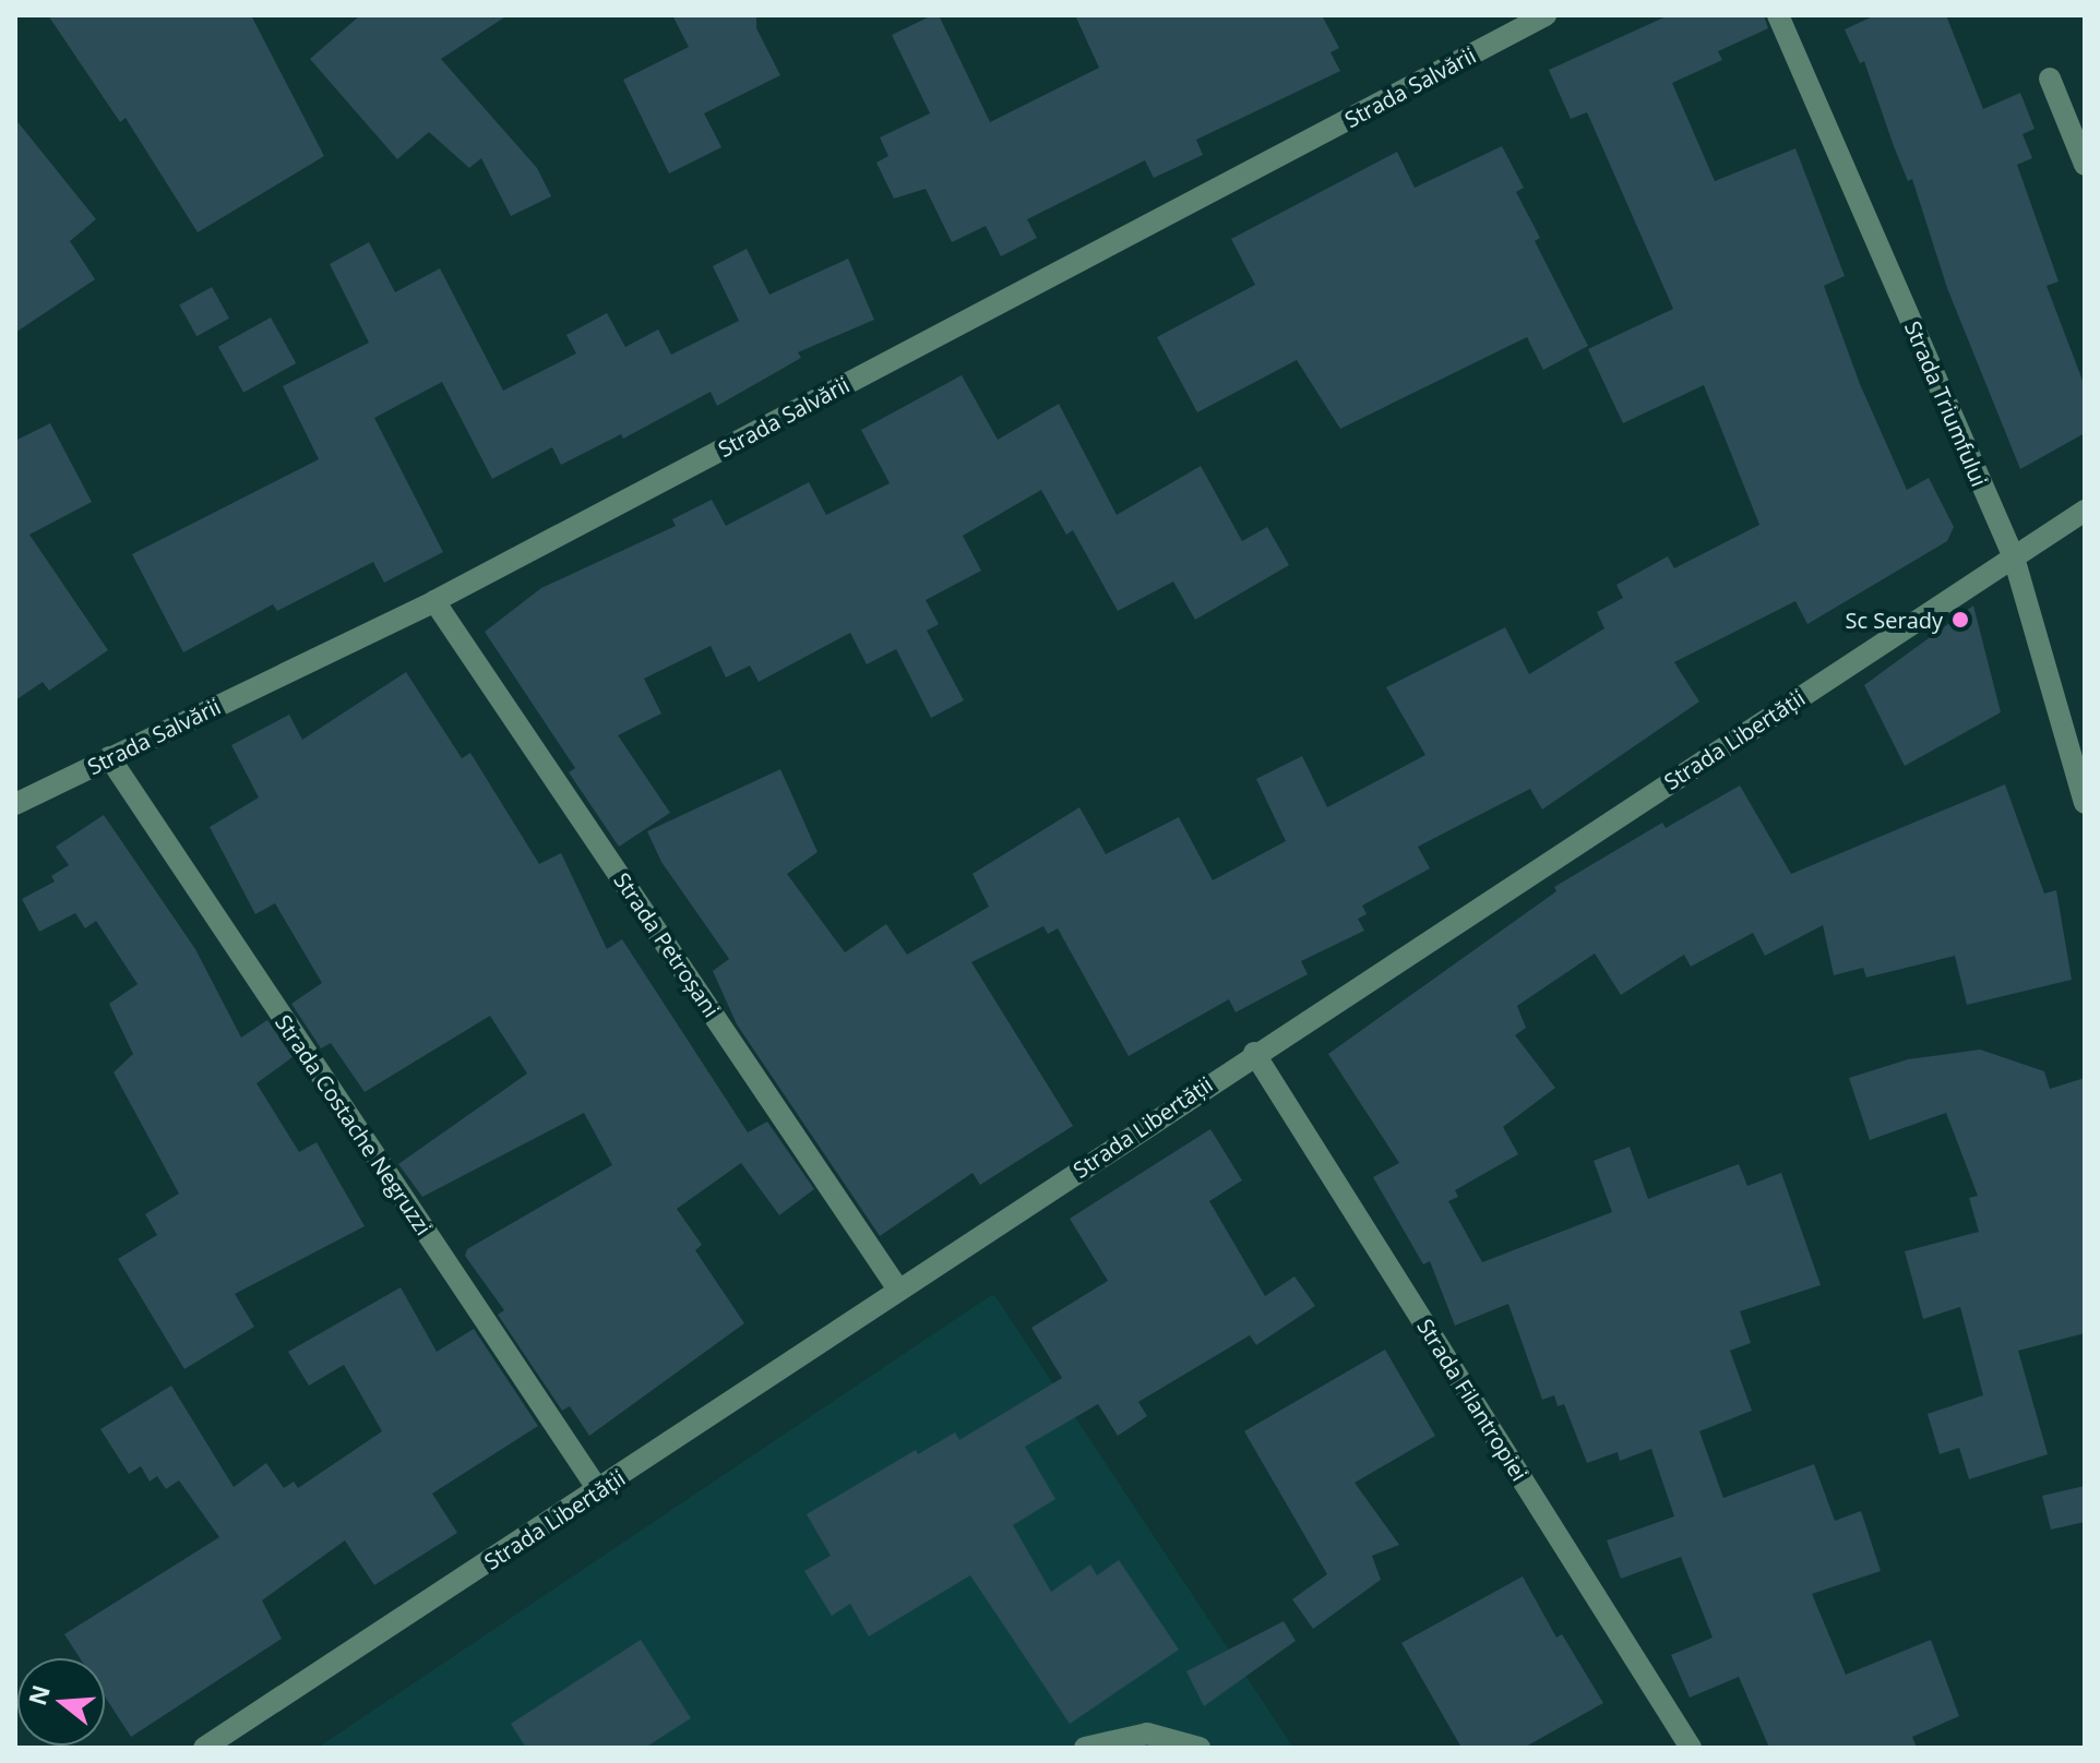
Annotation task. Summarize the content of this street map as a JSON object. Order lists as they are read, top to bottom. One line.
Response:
{"streets":{"street":["Strada Salvării","Strada Triumfului","Strada Libertății","Strada Petroșani","Strada Costache Negruzzi","Strada Filantropiei"]},"crossings":[["Strada Salvării","Strada Petroșani"],["Strada Salvării","Strada Costache Negruzzi"],["Strada Triumfului","Strada Libertății"],["Strada Libertății","Strada Petroșani"],["Strada Libertății","Strada Costache Negruzzi"],["Strada Libertății","Strada Filantropiei"]],"places":["Sc Serady"],"north":"left"}
